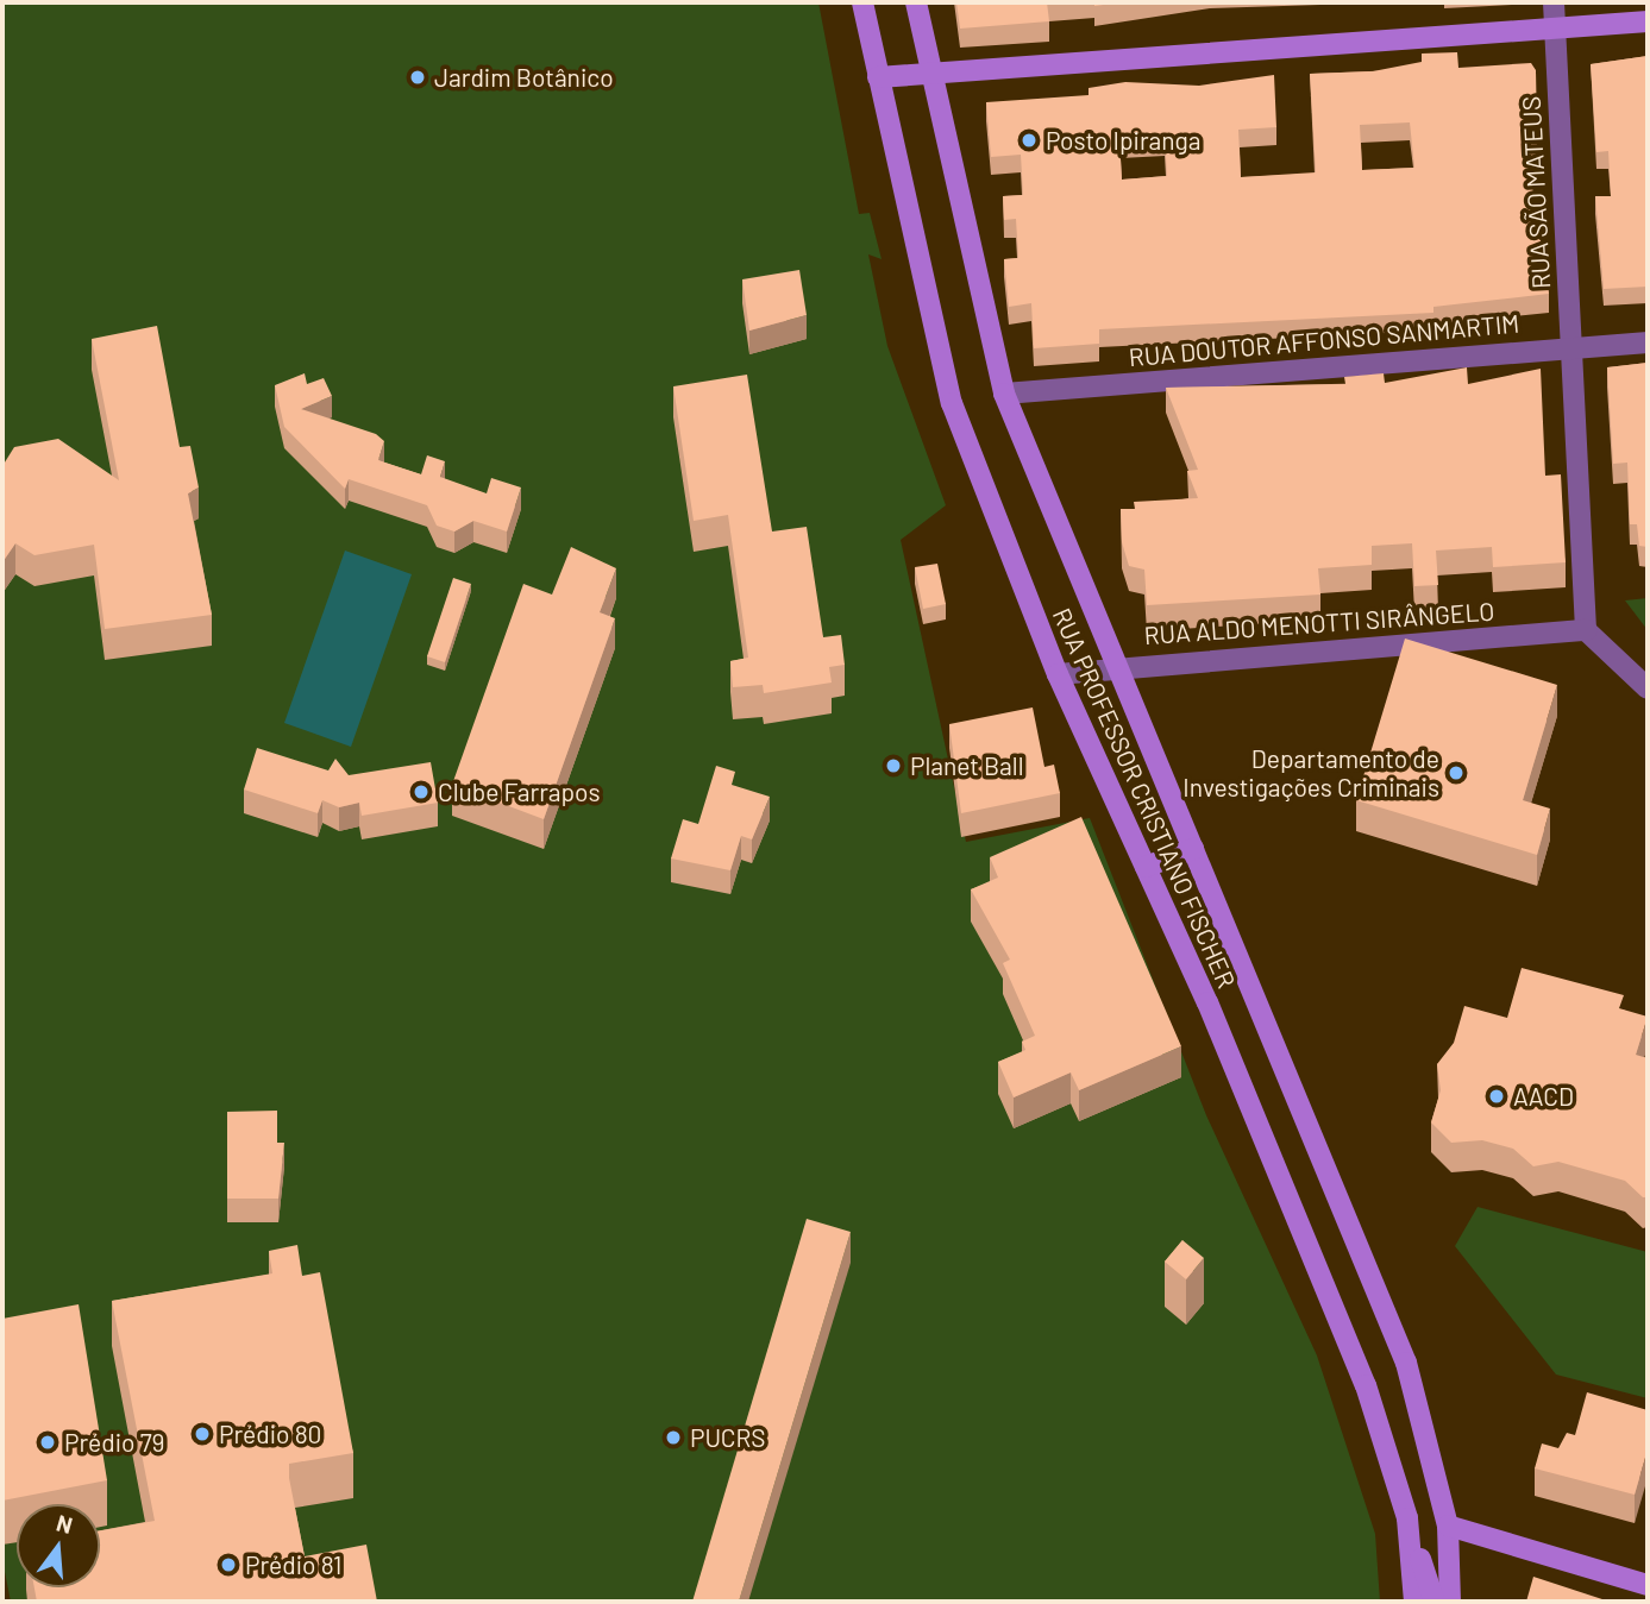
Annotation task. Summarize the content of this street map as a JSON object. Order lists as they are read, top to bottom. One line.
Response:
{"streets":{"main road":["RUA PROFESSOR CRISTIANO FISCHER"],"street":["RUA SÃO MATEUS","RUA DOUTOR AFFONSO SANMARTIM","RUA ALDO MENOTTI SIRÂNGELO"]},"crossings":[["RUA SÃO MATEUS","RUA DOUTOR AFFONSO SANMARTIM"],["RUA SÃO MATEUS","RUA ALDO MENOTTI SIRÂNGELO"],["RUA DOUTOR AFFONSO SANMARTIM","RUA PROFESSOR CRISTIANO FISCHER"],["RUA ALDO MENOTTI SIRÂNGELO","RUA PROFESSOR CRISTIANO FISCHER"]],"places":["Jardim Botânico","Posto Ipiranga","Planet Ball","Departamento de Investigações Criminais","Clube Farrapos","AACD","Prédio 80","PUCRS","Prédio 79","Prédio 81"],"north":"top"}
